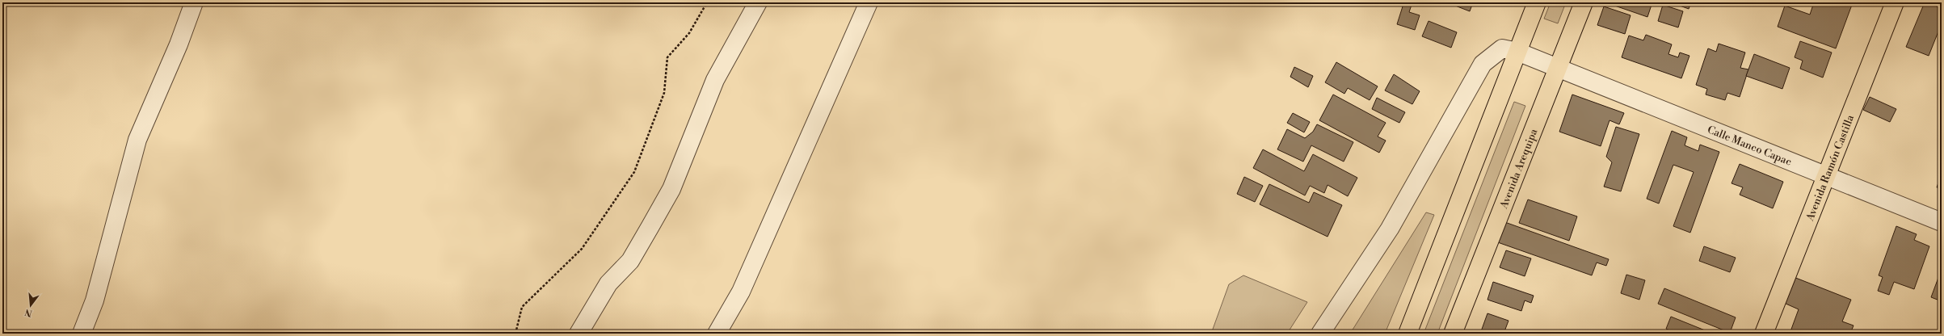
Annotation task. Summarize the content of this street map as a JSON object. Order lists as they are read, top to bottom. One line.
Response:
{"streets":{"main road":["Avenida Arequipa","Avenida Ramón Castilla"],"street":["Calle Manco Capac"]},"crossings":[["Calle Manco Capac","Avenida Arequipa"],["Calle Manco Capac","Avenida Ramón Castilla"]],"north":"bottom"}
